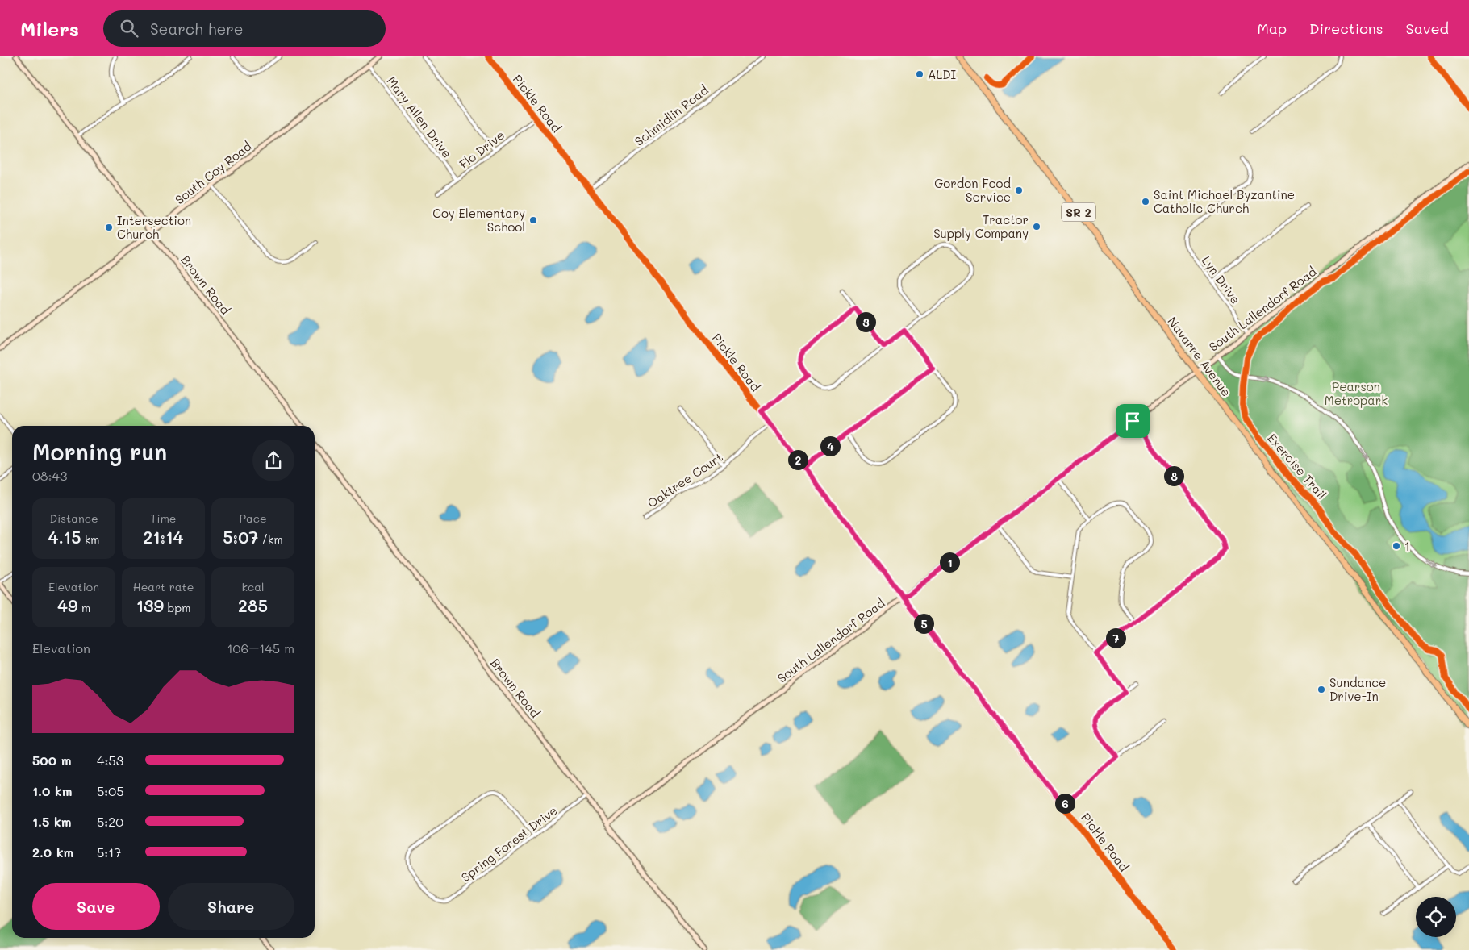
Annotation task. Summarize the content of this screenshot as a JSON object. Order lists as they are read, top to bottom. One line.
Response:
{"streets":{"highway":["SR 2","Navarre Avenue"],"street":["Pickle Road","Schmidlin Road","Mary Allen Drive","Flo Drive","South Coy Road","Lyn Drive","Brown Road","South Lallendorf Road","Oaktree Court","Spring Forest Drive"],"cycle path":["Exercise Trail"]},"crossings":[["Pickle Road","Schmidlin Road"],["Pickle Road","Flo Drive"],["Pickle Road","South Lallendorf Road"],["Pickle Road","Oaktree Court"],["Mary Allen Drive","Flo Drive"],["Mary Allen Drive","South Coy Road"],["South Coy Road","Brown Road"],["Lyn Drive","South Lallendorf Road"],["Brown Road","South Lallendorf Road"],["Brown Road","Spring Forest Drive"],["South Lallendorf Road","Navarre Avenue"]],"parks":["Pearson Metropark"],"places":["ALDI","Gordon Food Service","Saint Michael Byzantine Catholic Church","Coy Elementary School","Tractor Supply Company","Intersection Church","1","Sundance Drive-In"],"page":{"header":"Milers","search":"Search here","nav":["Map","Directions","Saved"],"pins":["3","4","2","8","1","5","7","6"],"heading":["Morning run","08:43"],"stats":[["Distance","4.15 km"],["Time","21:14"],["Pace","5:07 /km"],["Elevation","49 m"],["Heart rate","139 bpm"],["kcal","285"]],"chart":["Elevation","106–145 m"],"list":[{"name":"500 m","note":"4:53"},{"name":"1.0 km","note":"5:05"},{"name":"1.5 km","note":"5:20"},{"name":"2.0 km","note":"5:17"}],"buttons":["Save","Share"]}}
